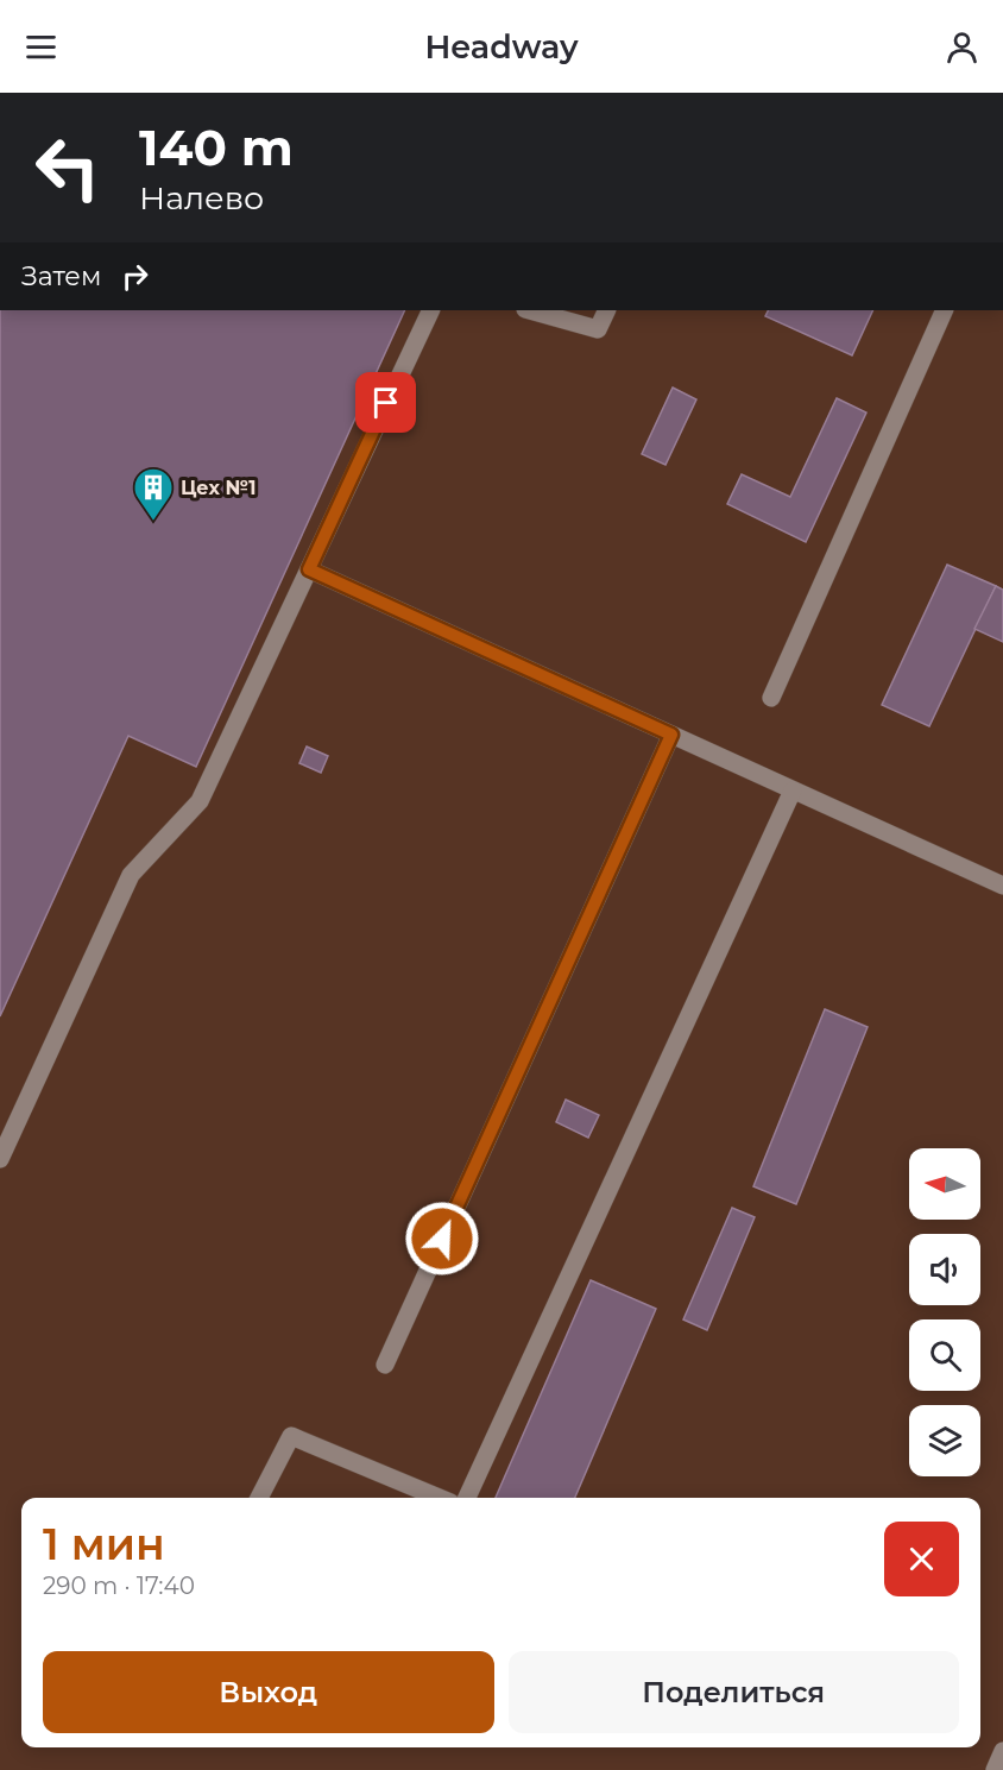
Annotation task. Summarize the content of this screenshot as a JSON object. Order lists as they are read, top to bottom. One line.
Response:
{"places":{"building":["Цех №1"]},"north":"left","page":{"header":"Headway","turn":["140 m","Налево"],"then":"Затем","heading":["1 мин","290 m · 17:40"],"buttons":["Выход","Поделиться"]}}
